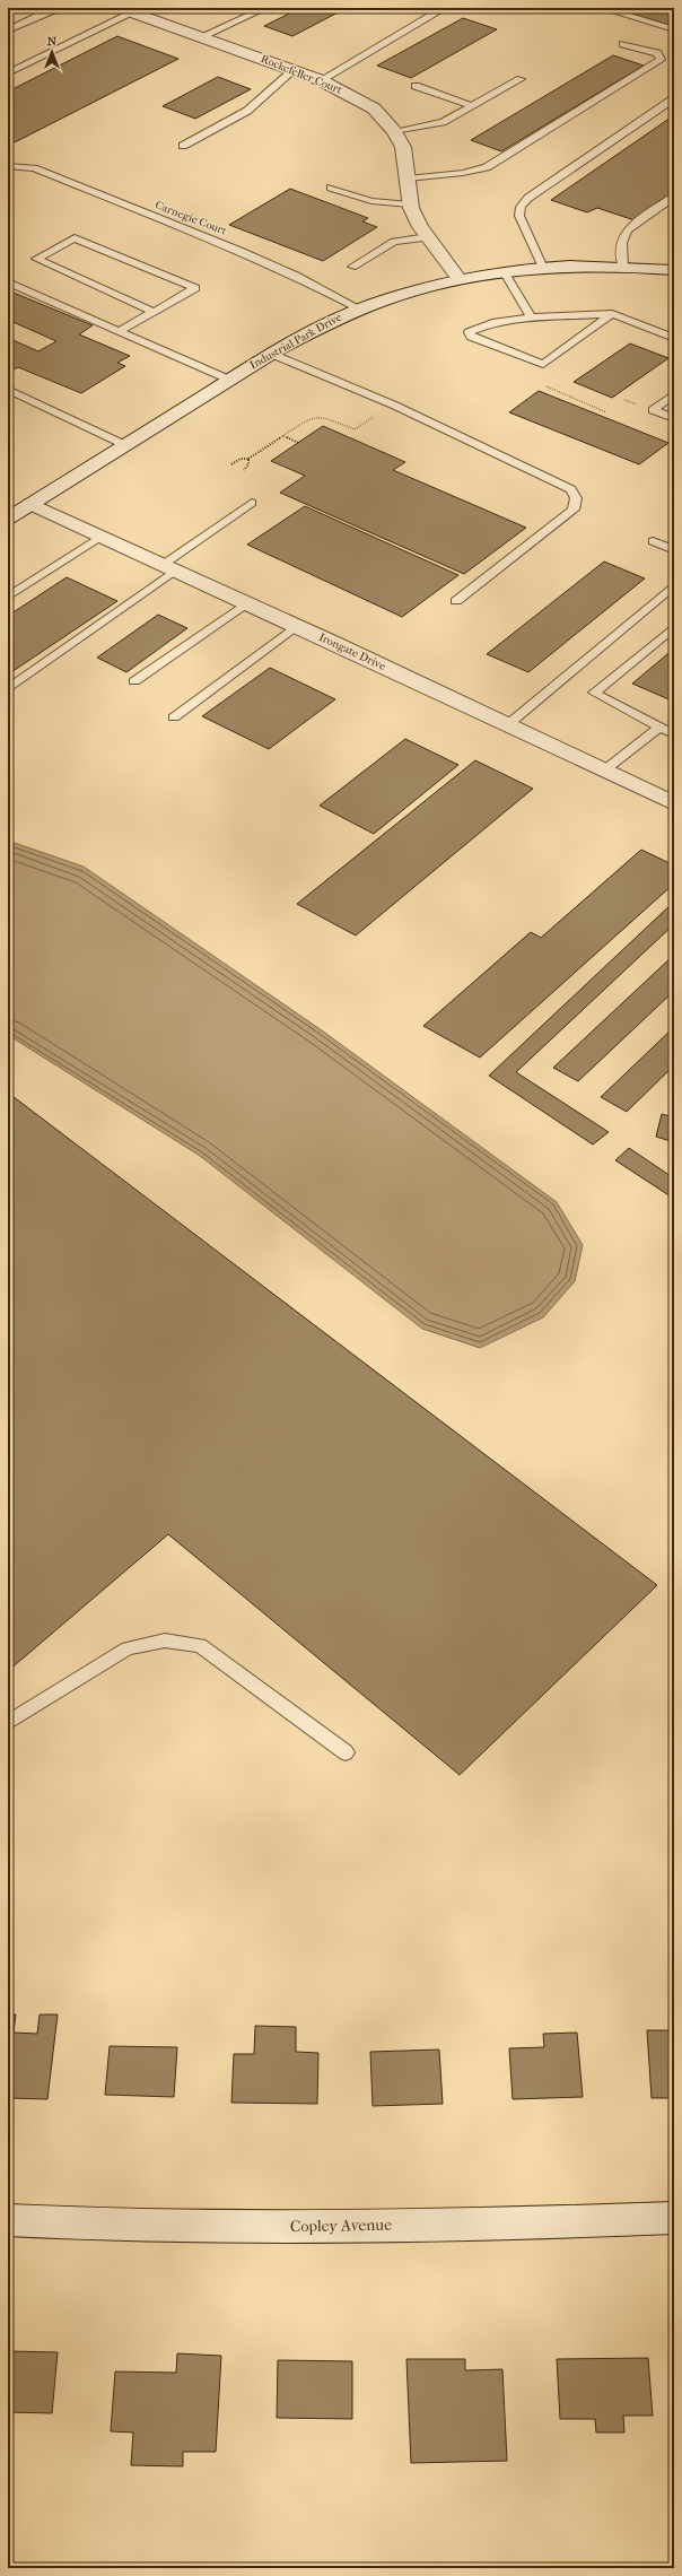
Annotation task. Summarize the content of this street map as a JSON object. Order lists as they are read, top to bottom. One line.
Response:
{"streets":{"street":["Rockefeller Court","Industrial Park Drive","Irongate Drive","Copley Avenue"],"lane":["Carnegie Court"]},"crossings":[["Rockefeller Court","Industrial Park Drive"],["Carnegie Court","Industrial Park Drive"],["Industrial Park Drive","Irongate Drive"]],"north":"top"}
